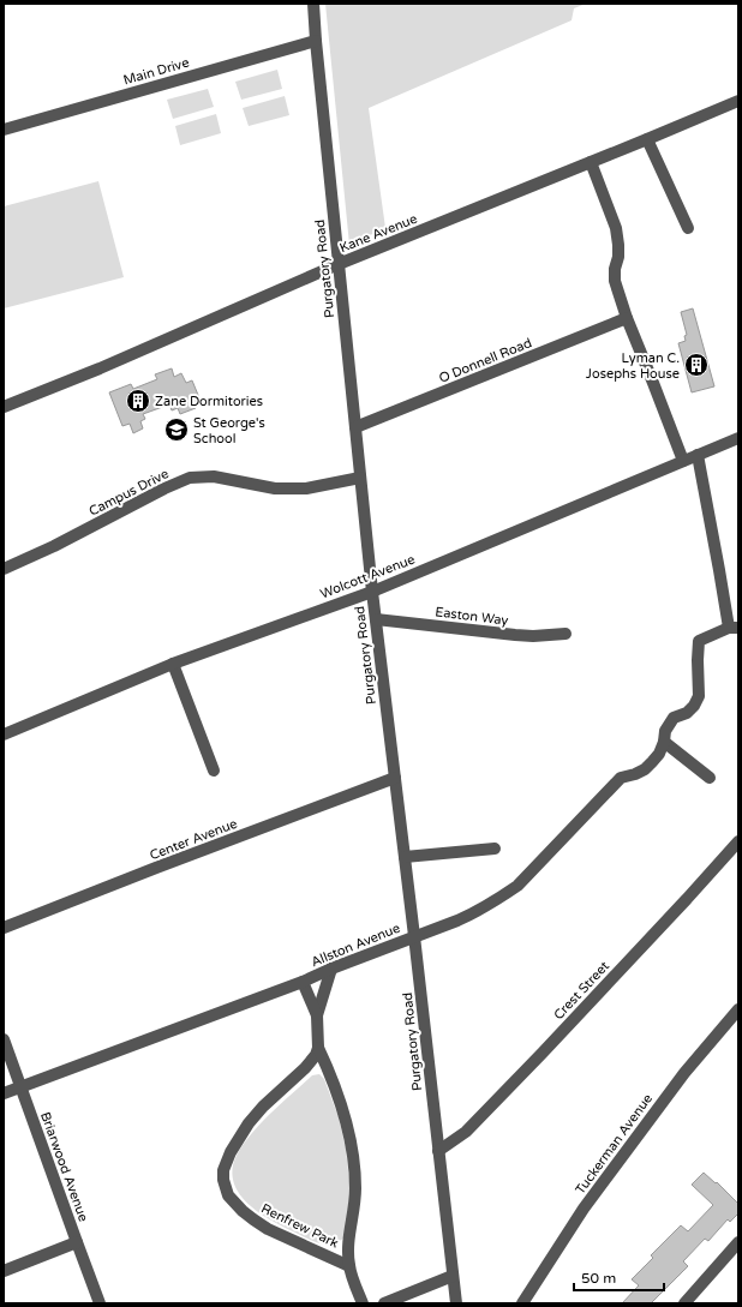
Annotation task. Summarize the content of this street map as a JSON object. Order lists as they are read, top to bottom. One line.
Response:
{"streets":{"street":["Main Drive","Kane Avenue","Purgatory Road","O Donnell Road","Campus Drive","Wolcott Avenue","Easton Way","Center Avenue","Allston Avenue","Crest Street","Tuckerman Avenue","Briarwood Avenue","Renfrew Park"]},"crossings":[["Main Drive","Purgatory Road"],["Kane Avenue","Purgatory Road"],["Purgatory Road","O Donnell Road"],["Purgatory Road","Campus Drive"],["Purgatory Road","Wolcott Avenue"],["Purgatory Road","Easton Way"],["Purgatory Road","Center Avenue"],["Purgatory Road","Allston Avenue"],["Purgatory Road","Crest Street"],["Allston Avenue","Briarwood Avenue"],["Allston Avenue","Renfrew Park"]],"places":{"building":["Lyman C. Josephs House","Zane Dormitories"],"school or university":["St George's School"]},"scale_bar":"50 m"}
